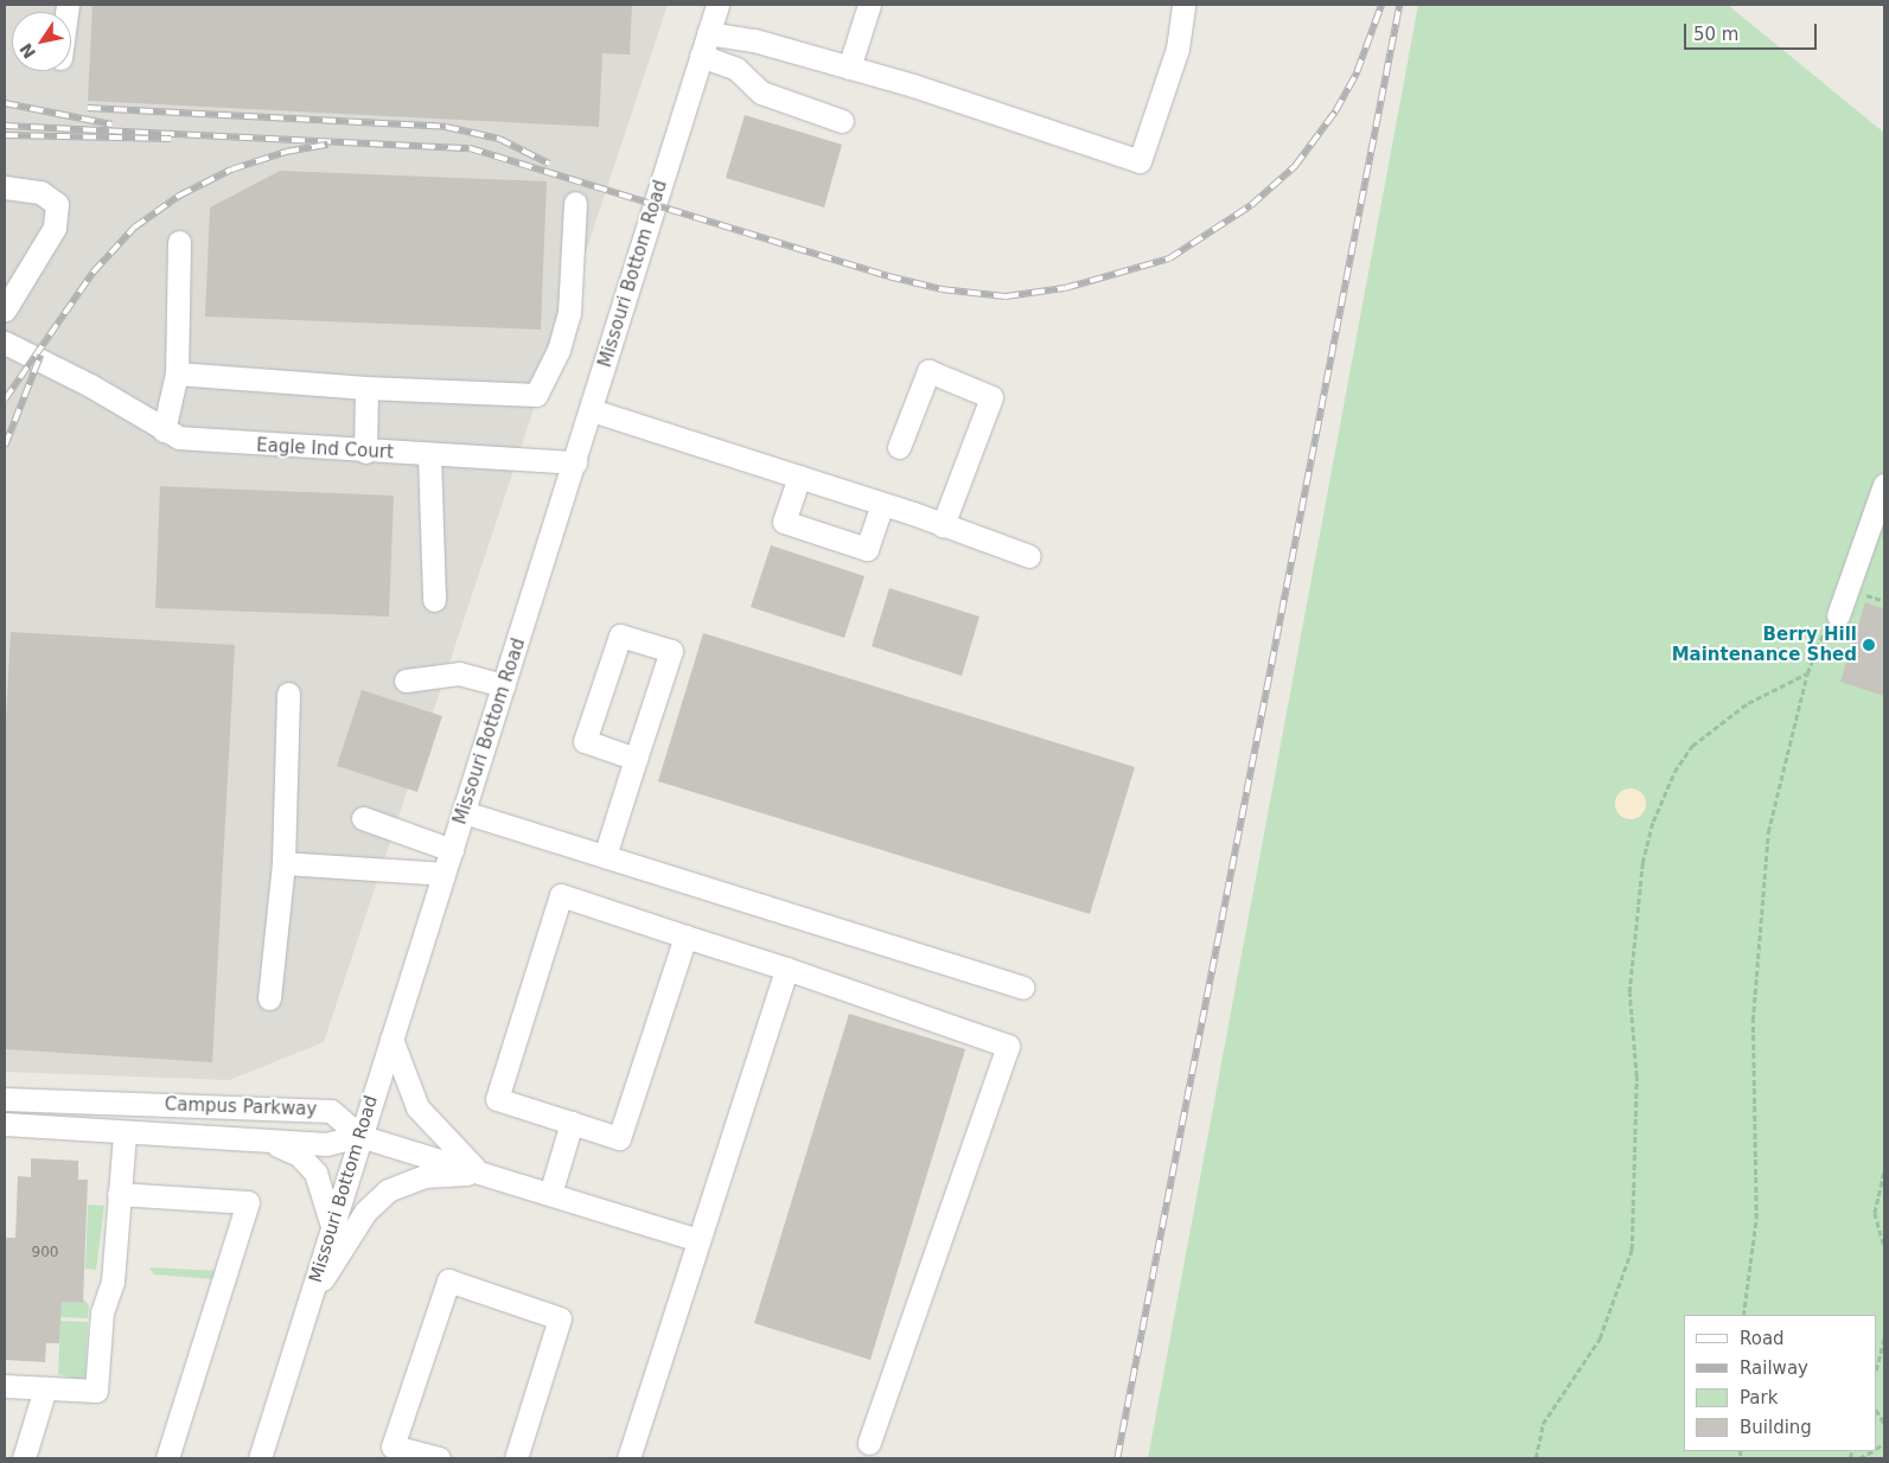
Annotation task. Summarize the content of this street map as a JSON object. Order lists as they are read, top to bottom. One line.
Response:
{"streets":{"street":["Missouri Bottom Road","Eagle Ind Court","Campus Parkway"]},"crossings":[["Missouri Bottom Road","Eagle Ind Court"],["Missouri Bottom Road","Campus Parkway"]],"places":["Berry Hill Maintenance Shed"],"house_numbers":["900"],"legend":["Road","Railway","Park","Building"],"scale_bar":"50 m","north":"bottom left"}
